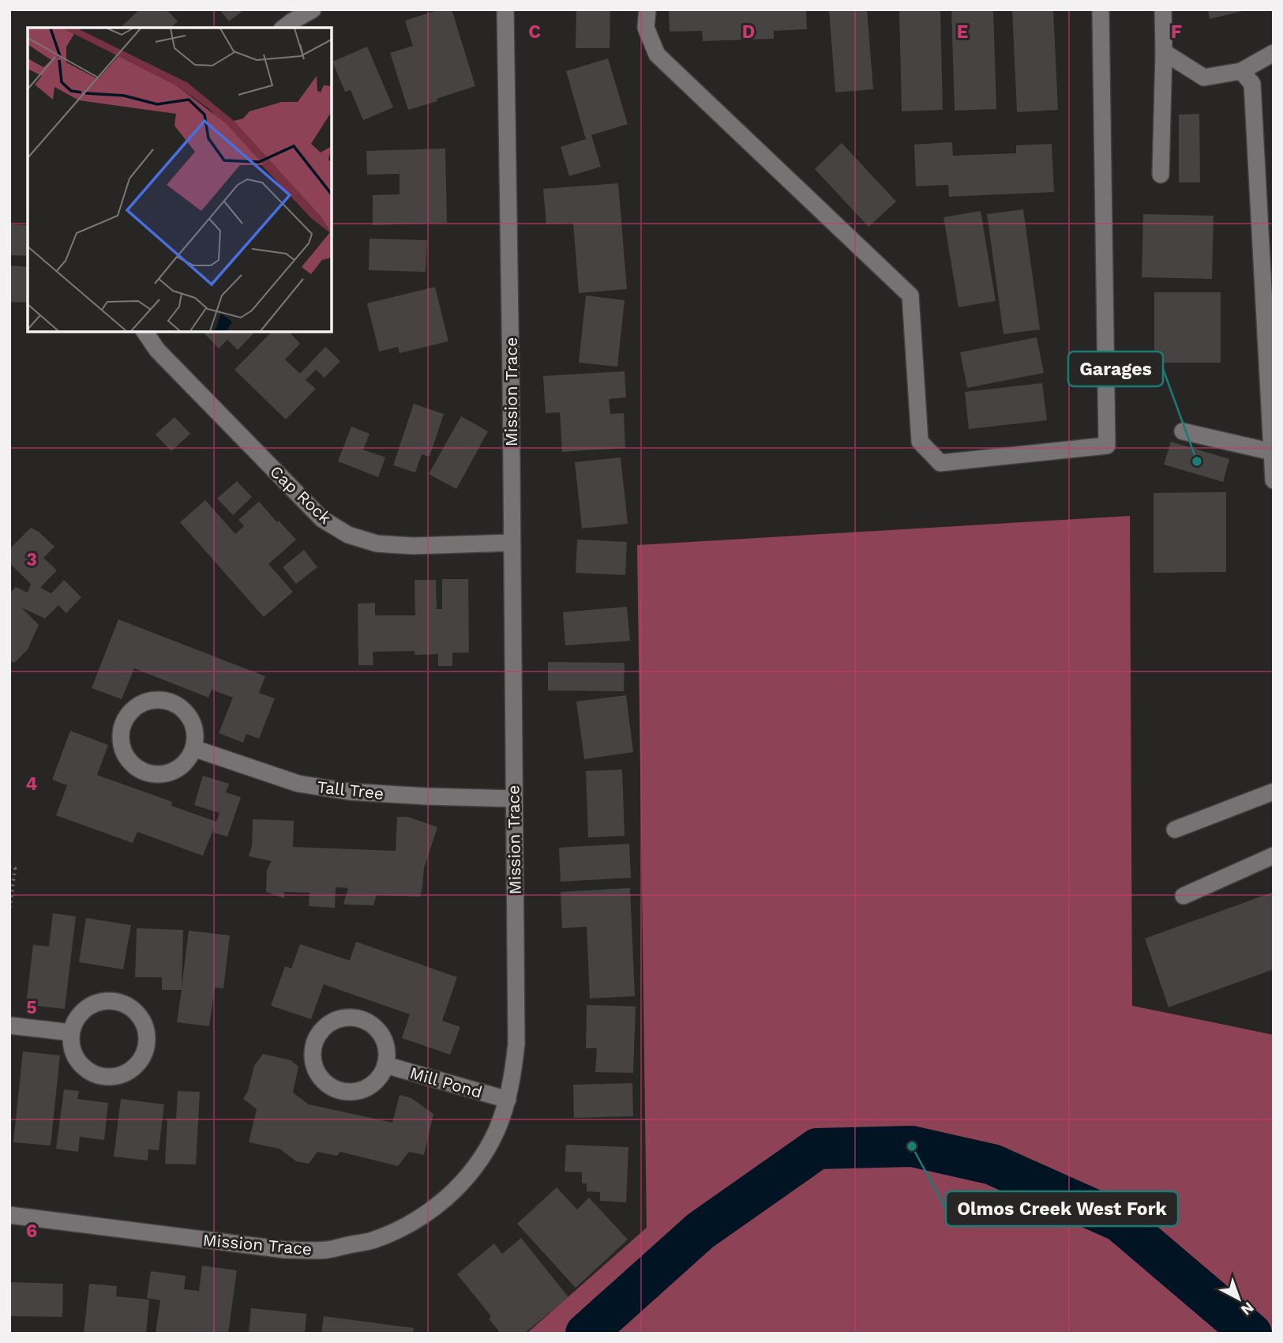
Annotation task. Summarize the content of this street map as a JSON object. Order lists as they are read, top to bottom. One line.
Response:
{"streets":{"street":["Mission Trace","Cap Rock","Tall Tree","Mill Pond"]},"crossings":[["Mission Trace","Cap Rock"],["Mission Trace","Tall Tree"],["Mission Trace","Mill Pond"]],"places":["Garages","Olmos Creek West Fork"],"north":"bottom right","grid":{"columns":["C","D","E","F"],"rows":["3","4","5","6"]}}
